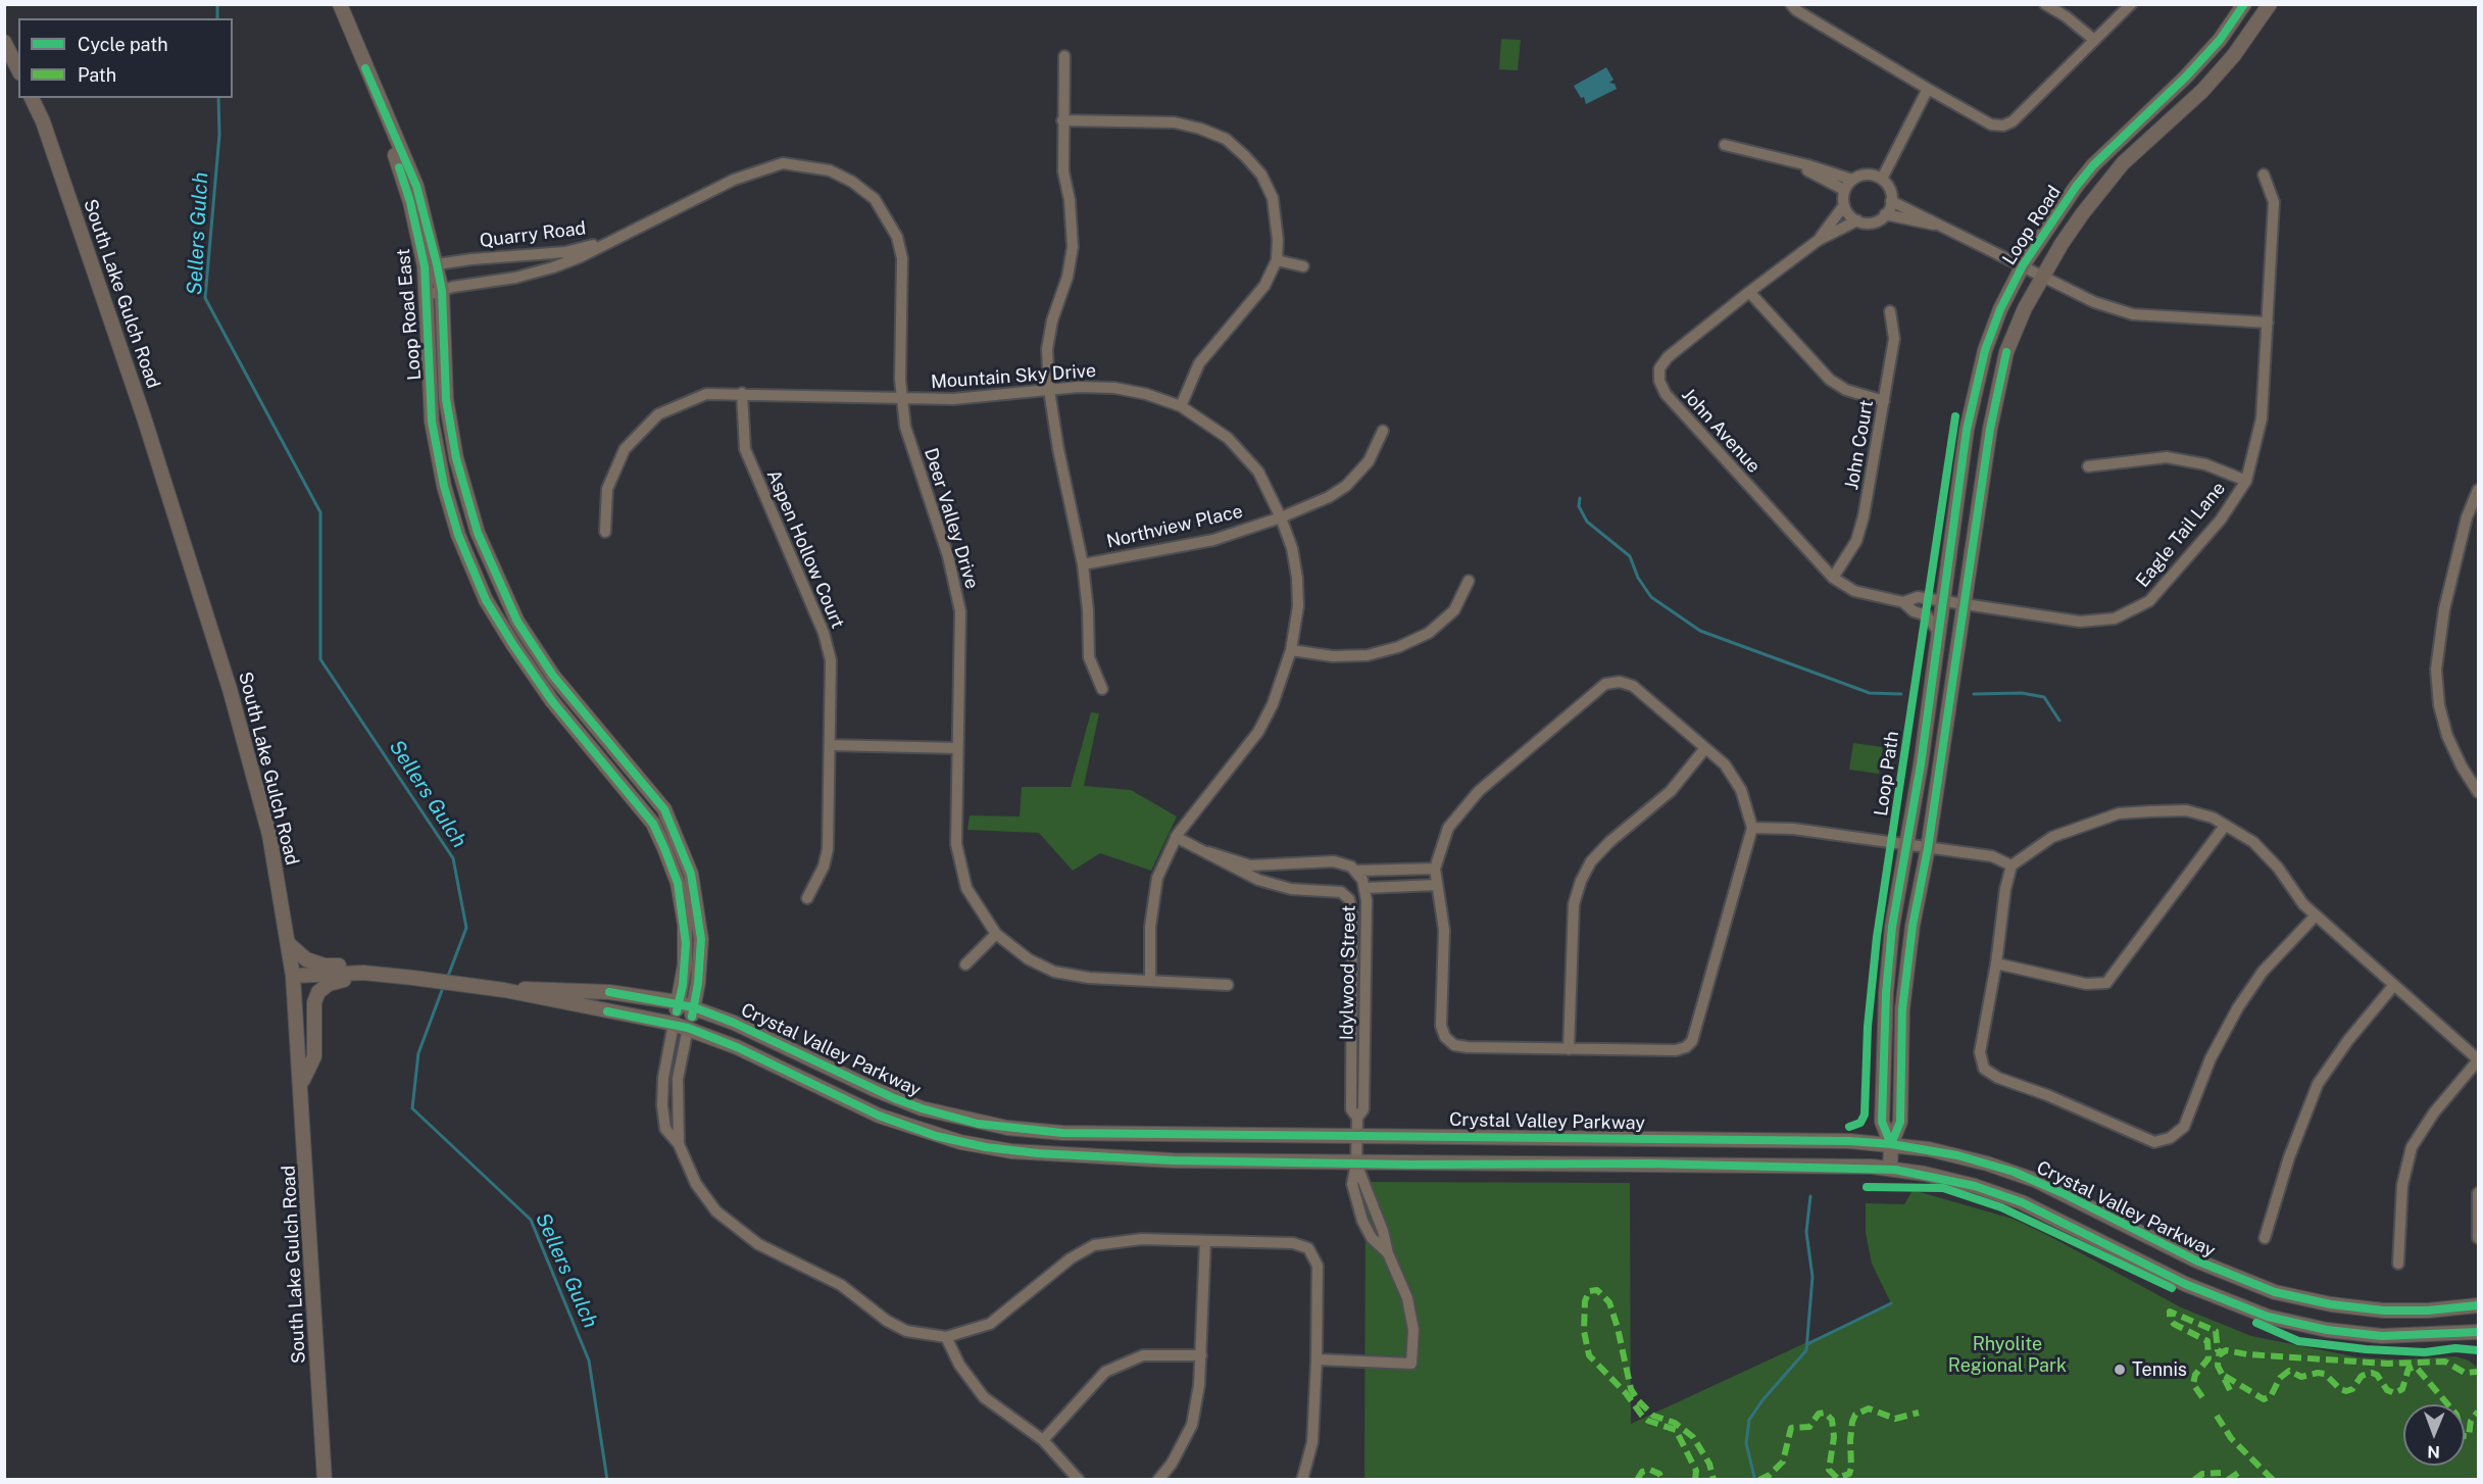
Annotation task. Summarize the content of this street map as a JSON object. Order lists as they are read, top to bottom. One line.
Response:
{"streets":{"main road":["Loop Road","South Lake Gulch Road","Loop Road East","Crystal Valley Parkway"],"street":["Quarry Road","Mountain Sky Drive","John Avenue","John Court","Deer Valley Drive","Northview Place","Eagle Tail Lane","Aspen Hollow Court","Idylwood Street"],"cycle path":["Loop Path"]},"crossings":[["Loop Road","John Avenue"],["Loop Road","Eagle Tail Lane"],["Loop Road","Crystal Valley Parkway"],["Quarry Road","Loop Road East"],["Quarry Road","Deer Valley Drive"],["South Lake Gulch Road","Crystal Valley Parkway"],["Loop Road East","Crystal Valley Parkway"],["Mountain Sky Drive","Deer Valley Drive"],["Mountain Sky Drive","Northview Place"],["Mountain Sky Drive","Aspen Hollow Court"],["Mountain Sky Drive","Idylwood Street"],["John Avenue","John Court"],["John Avenue","Eagle Tail Lane"],["Idylwood Street","Crystal Valley Parkway"]],"water":["Sellers Gulch"],"parks":["Rhyolite Regional Park"],"places":["Tennis"],"legend":["Cycle path","Path"],"north":"bottom"}
